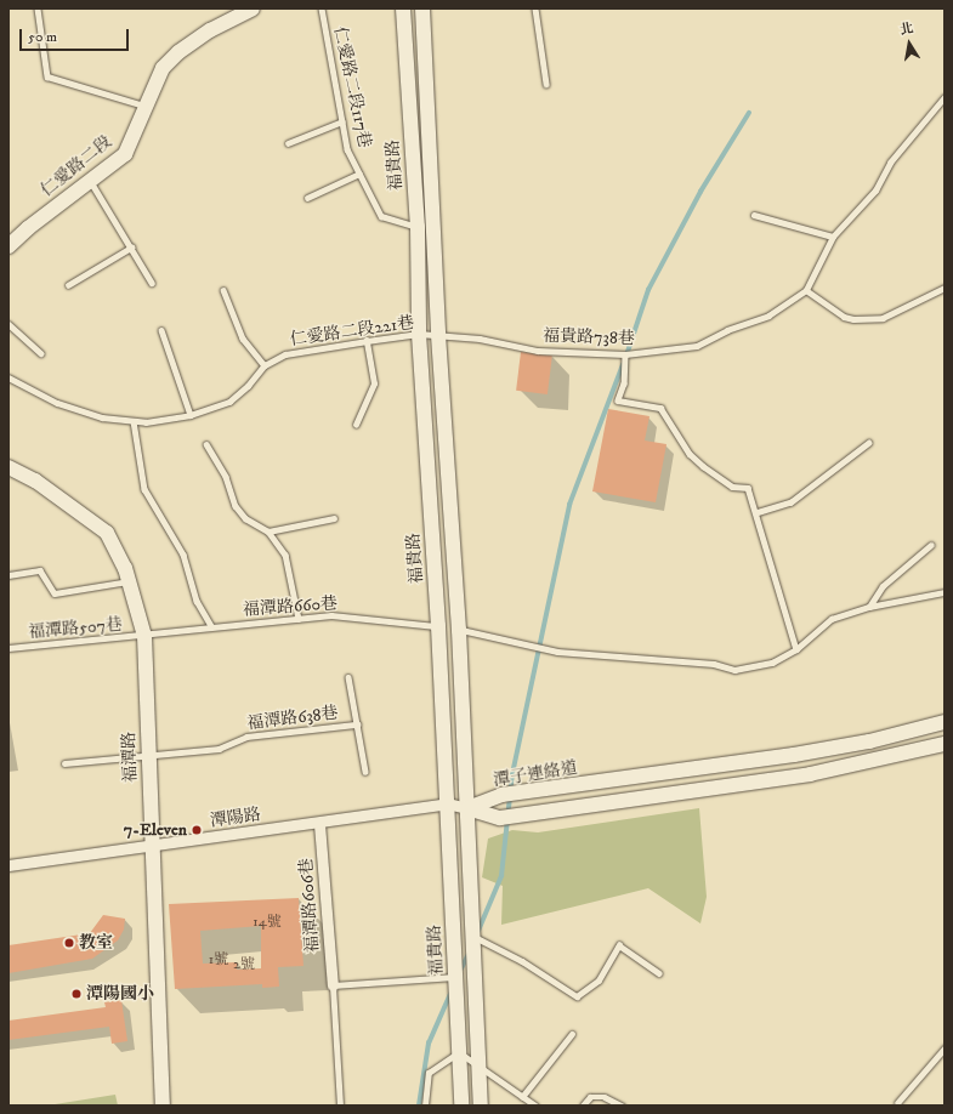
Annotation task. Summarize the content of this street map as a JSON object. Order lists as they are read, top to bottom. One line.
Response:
{"streets":{"street":["福貴路","仁愛路二段","福潭路","潭子連絡道","潭陽路","福潭路606巷"],"lane":["仁愛路二段117巷","仁愛路二段221巷","福貴路738巷","福潭路660巷","福潭路507巷","福潭路638巷"]},"crossings":[["仁愛路二段117巷","福貴路"],["福貴路","仁愛路二段221巷"],["福貴路","福貴路738巷"],["福貴路","福潭路660巷"],["福貴路","潭子連絡道"],["福貴路","潭陽路"],["仁愛路二段221巷","福貴路738巷"],["福潭路660巷","福潭路507巷"],["福潭路660巷","福潭路"],["福潭路507巷","福潭路"],["福潭路638巷","福潭路"],["福潭路","潭陽路"],["潭子連絡道","潭陽路"],["潭陽路","福潭路606巷"]],"places":["7-Eleven","教室","潭陽國小"],"house_numbers":["14號","1號","2號"],"scale_bar":"50 m","north":"top"}
